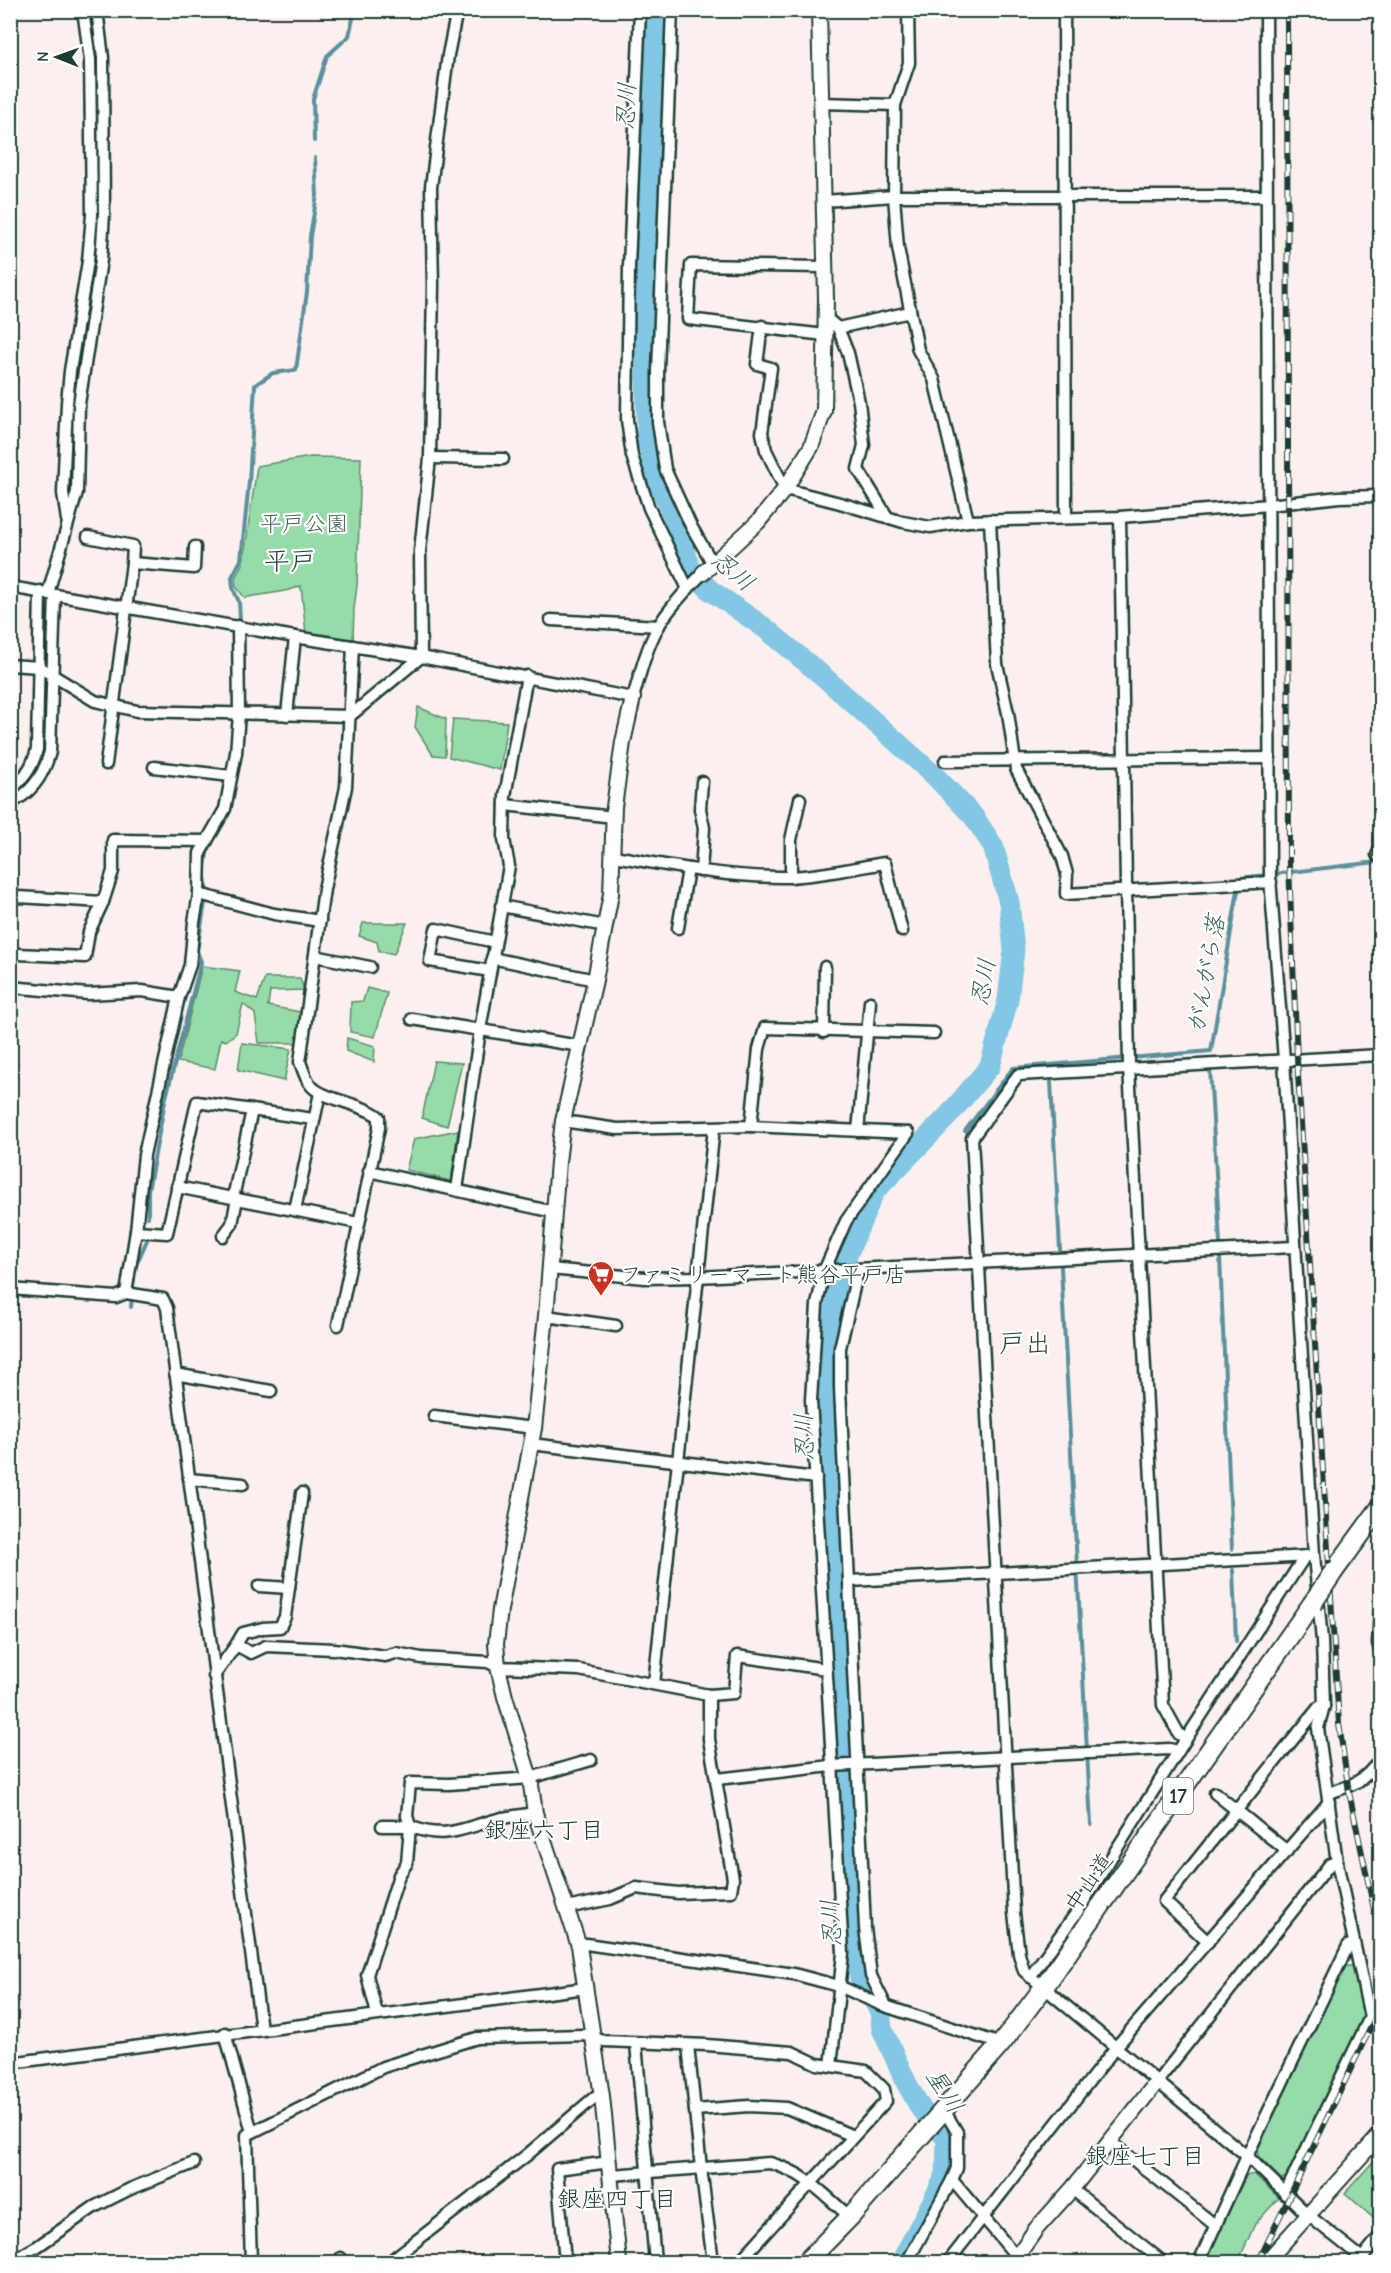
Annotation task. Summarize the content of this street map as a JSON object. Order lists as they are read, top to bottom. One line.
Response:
{"streets":{"highway":["17","中山道"]},"districts":["平戸","戸出","銀座六丁目","銀座七丁目","銀座四丁目"],"water":["忍川","がんがら落","星川"],"parks":["平戸公園"],"places":{"supermarket":["ファミリーマート熊谷平戸店"]},"north":"left"}
